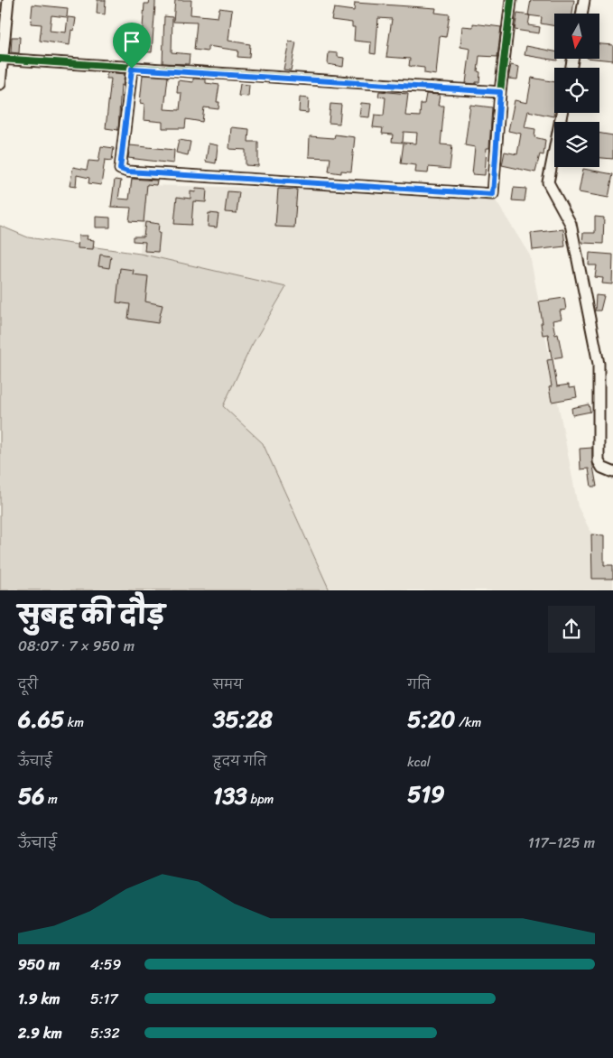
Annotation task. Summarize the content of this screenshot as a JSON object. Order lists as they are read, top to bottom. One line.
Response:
{"north":"bottom","page":{"heading":["सुबह की दौड़","08:07 · 7 × 950 m"],"stats":[["दूरी","6.65 km"],["समय","35:28"],["गति","5:20 /km"],["ऊँचाई","56 m"],["हृदय गति","133 bpm"],["kcal","519"]],"chart":["ऊँचाई","117–125 m"],"list":[{"name":"950 m","note":"4:59"},{"name":"1.9 km","note":"5:17"},{"name":"2.9 km","note":"5:32"}]}}
